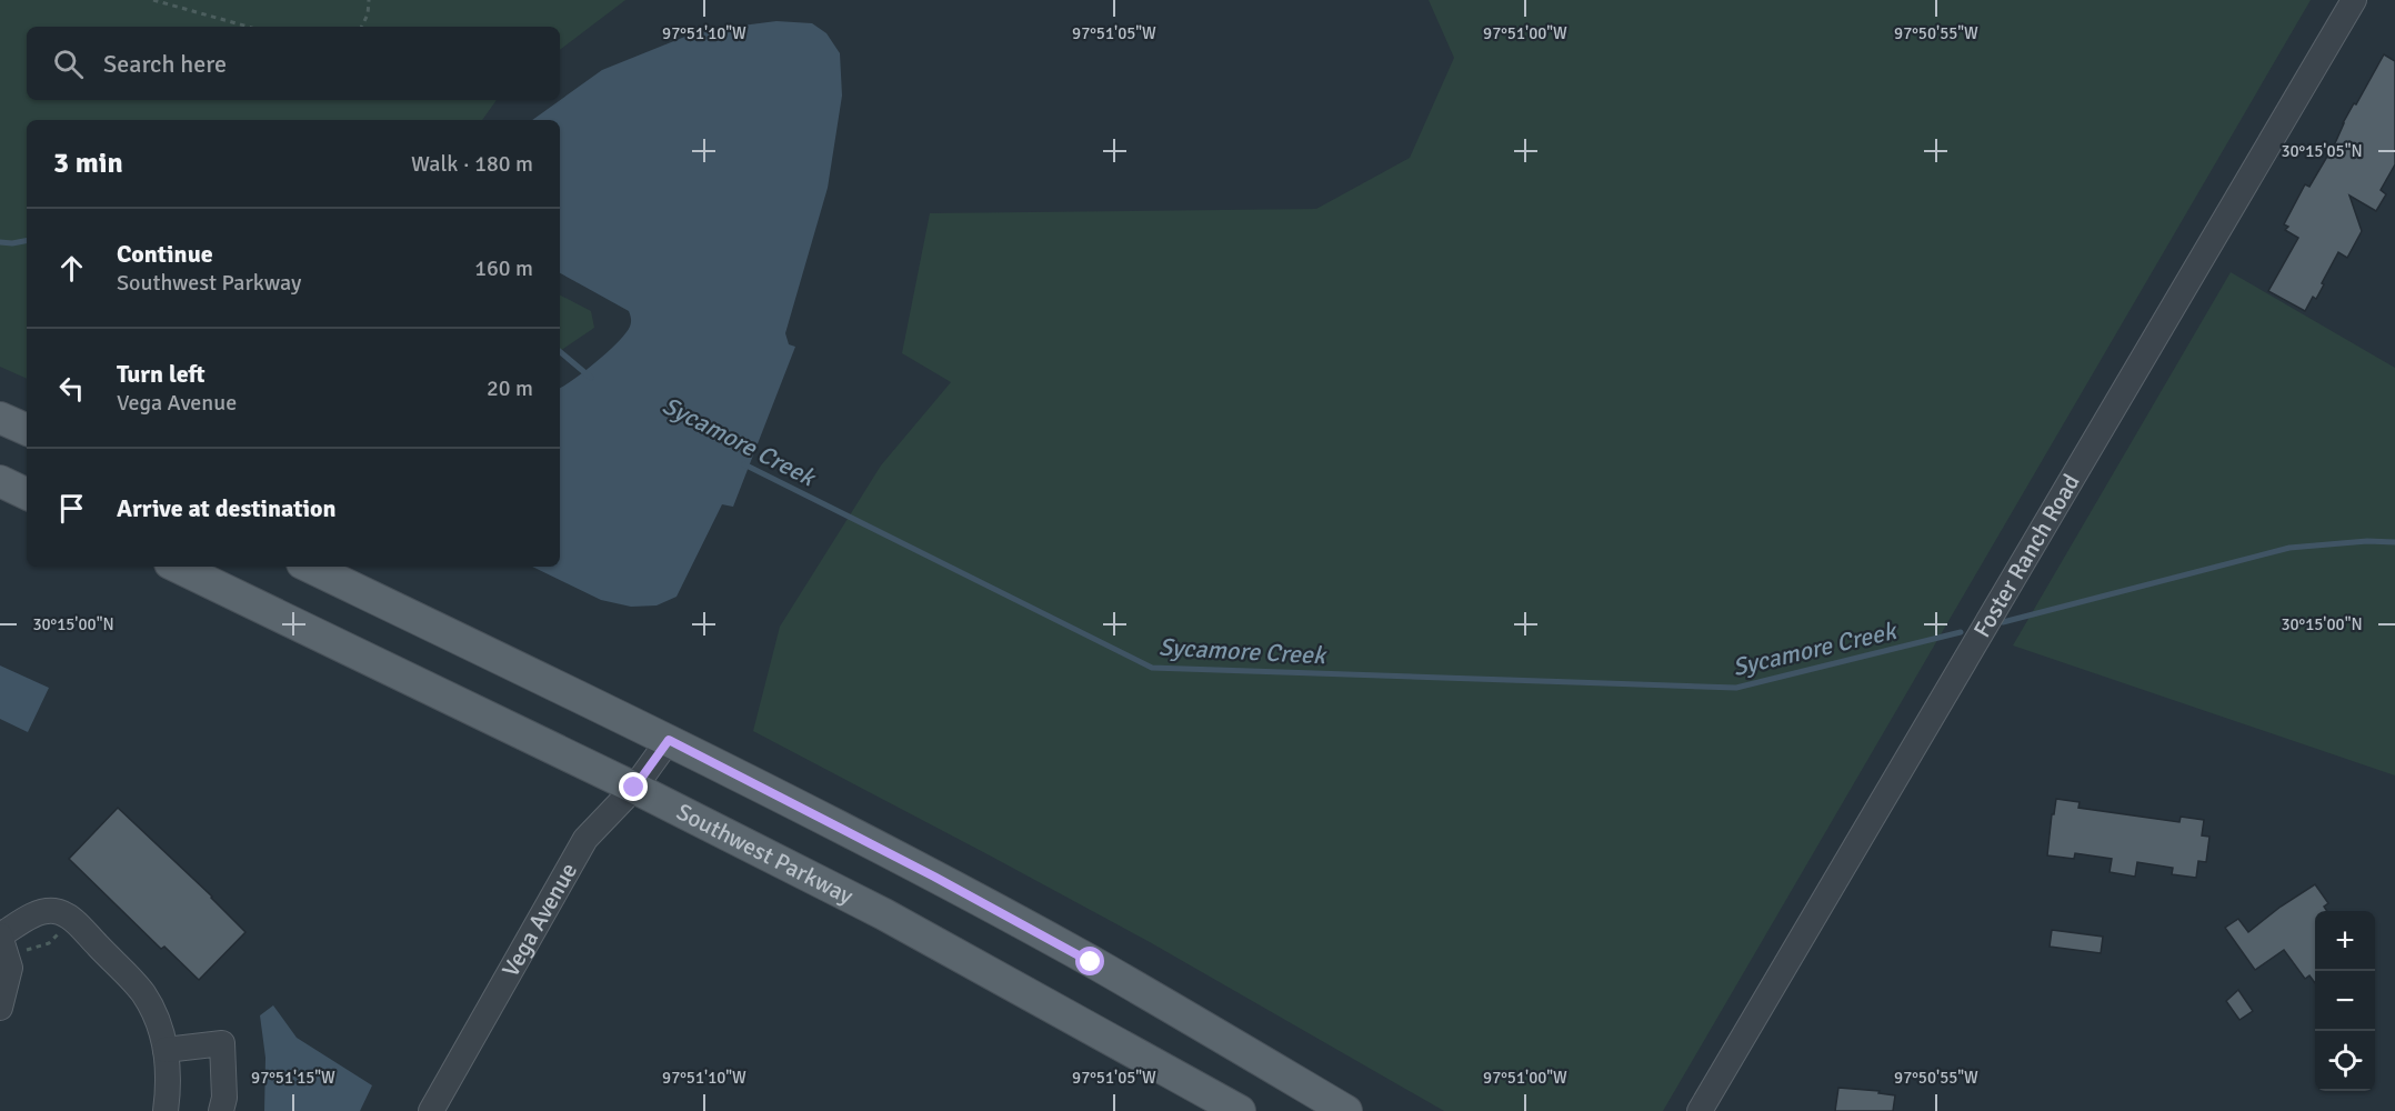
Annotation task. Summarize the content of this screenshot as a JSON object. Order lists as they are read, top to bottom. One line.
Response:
{"streets":{"main road":["Southwest Parkway"],"street":["Foster Ranch Road","Vega Avenue"]},"crossings":[["Southwest Parkway","Vega Avenue"]],"water":["Sycamore Creek"],"page":{"search":"Search here","heading":["3 min","Walk · 180 m"],"list":[["Continue","Southwest Parkway","160 m"],["Turn left","Vega Avenue","20 m"],"Arrive at destination"],"map_buttons":["+","−"]},"coordinates":["97°51'10\"W","97°51'05\"W","97°51'00\"W","97°50'55\"W","30°15'05\"N","30°15'00\"N","97°51'15\"W"]}
